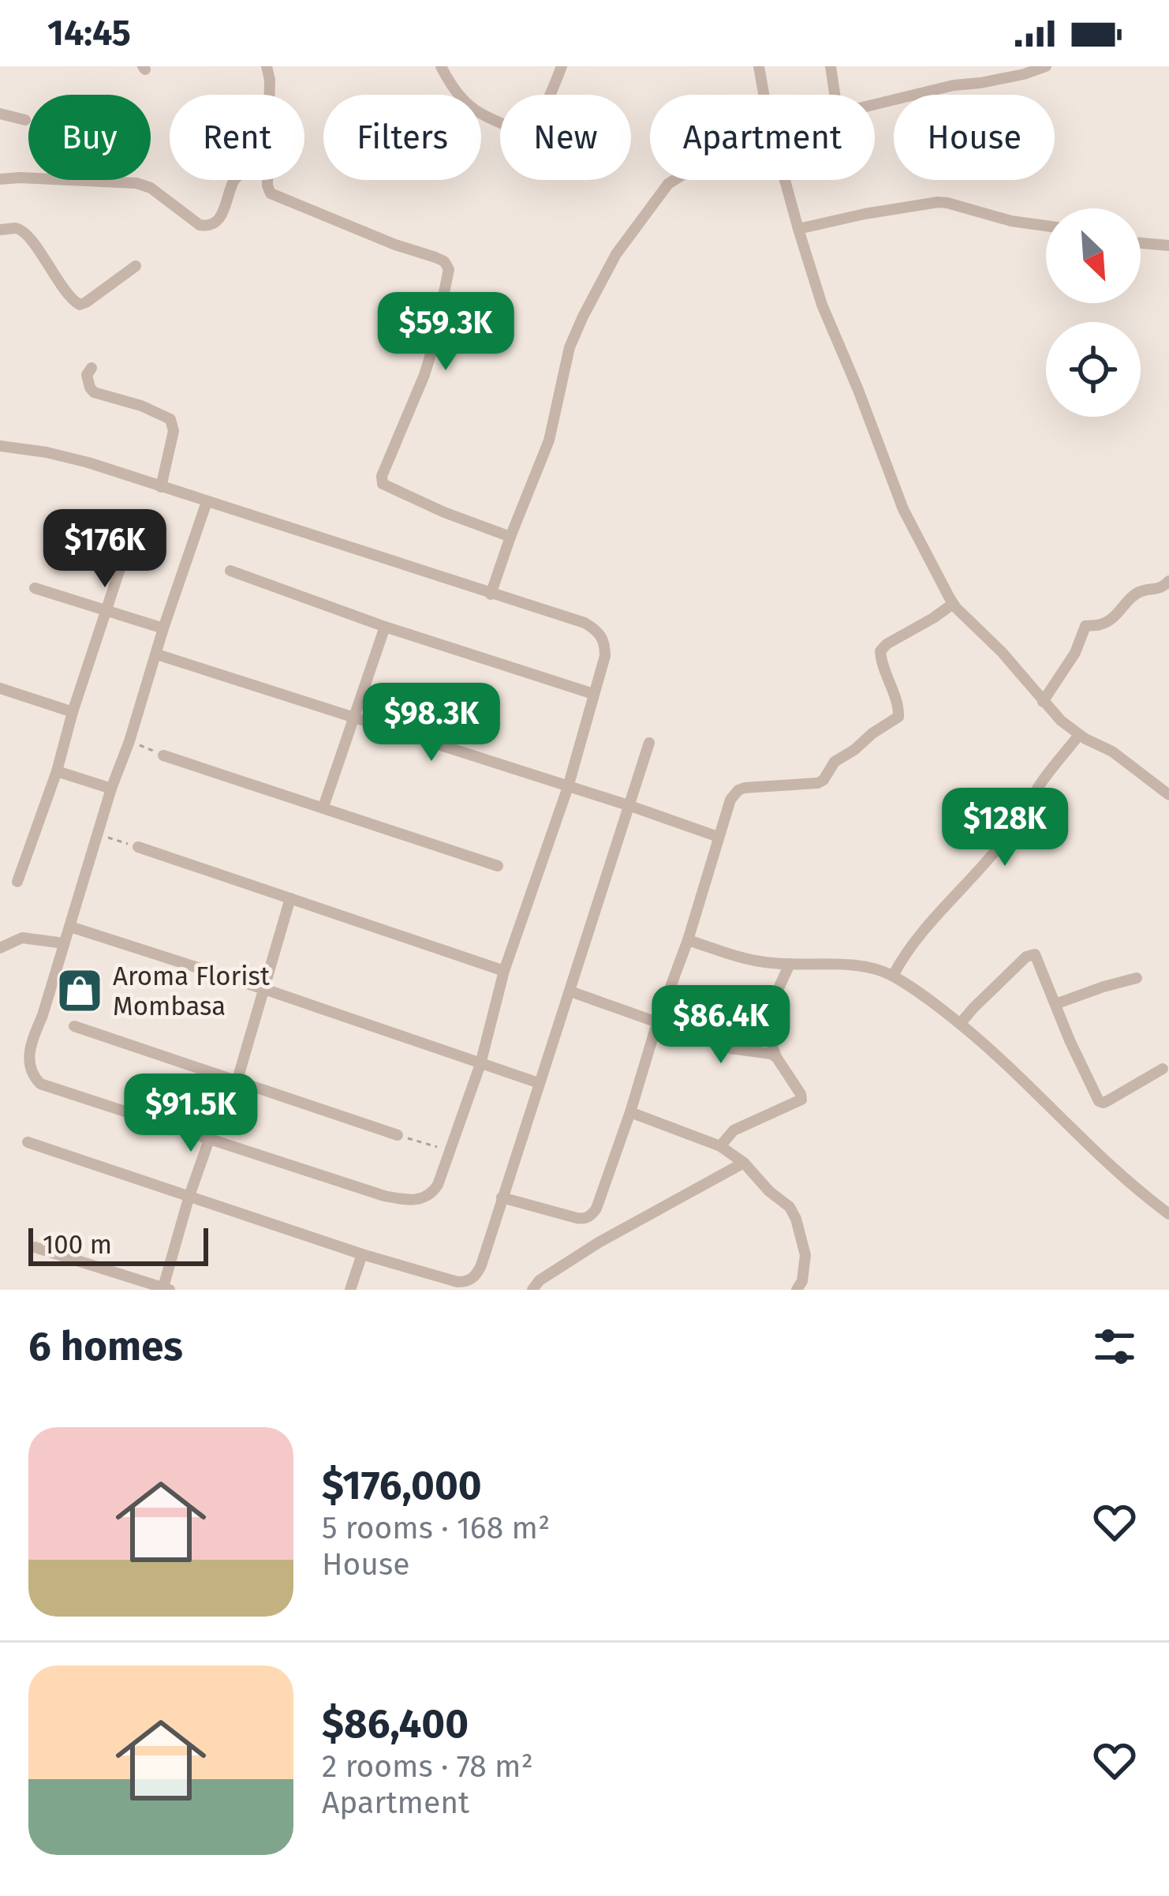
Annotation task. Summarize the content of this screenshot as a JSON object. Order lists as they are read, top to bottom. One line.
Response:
{"places":{"shop":["Aroma Florist Mombasa"]},"scale_bar":"100 m","north":"bottom right","page":{"status":"14:45","chip":["Buy","Rent","Filters","New","Apartment","House"],"price":["$59.3K","$176K","$98.3K","$128K","$86.4K","$91.5K"],"scale":"100 m","heading":"6 homes","list":[{"name":"$176,000","note":"5 rooms · 168 m² · House"},{"name":"$86,400","note":"2 rooms · 78 m² · Apartment"}]}}
